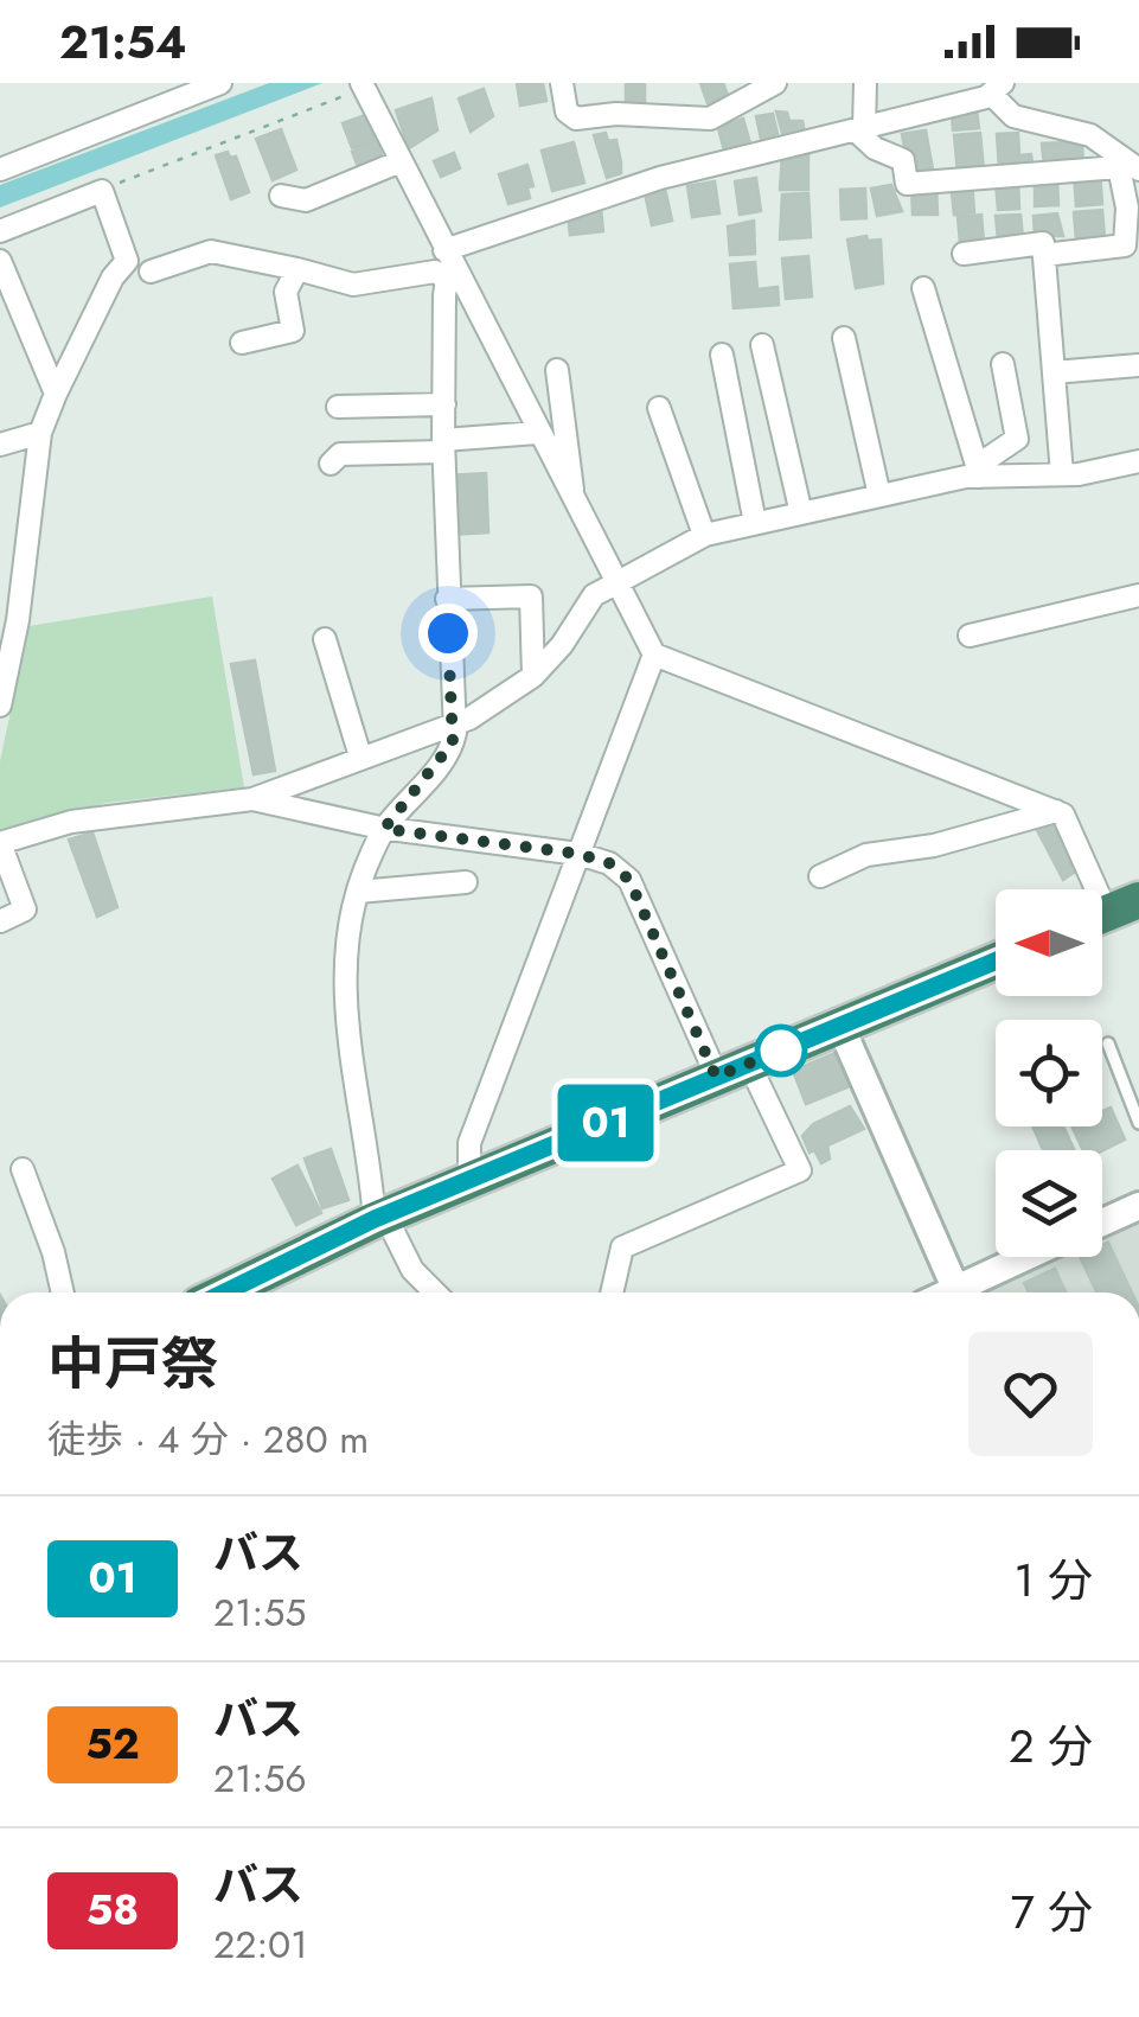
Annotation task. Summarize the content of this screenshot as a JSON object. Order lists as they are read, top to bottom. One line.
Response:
{"lines":["bus line 01"],"north":"left","page":{"status":"21:54","on_map":"01","heading":["中戸祭","徒歩 · 4 分 · 280 m"],"list":[{"mark":"01","name":"バス","note":"21:55","value":"1 分"},{"mark":"52","name":"バス","note":"21:56","value":"2 分"},{"mark":"58","name":"バス","note":"22:01","value":"7 分"}]}}
